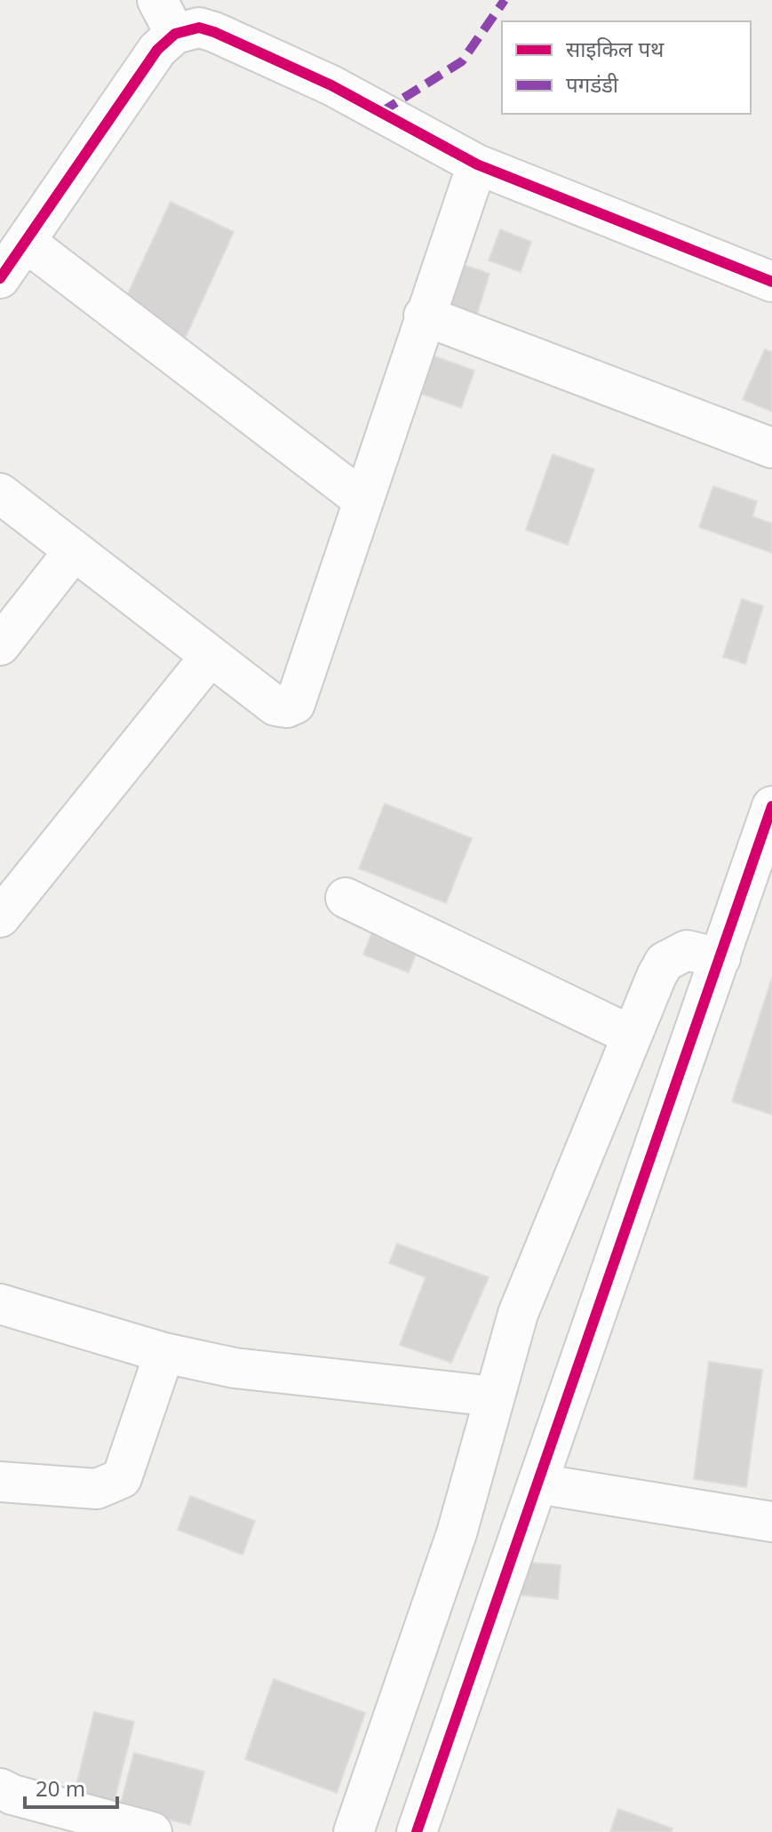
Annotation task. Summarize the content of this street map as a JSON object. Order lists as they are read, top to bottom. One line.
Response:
{"legend":["साइकिल पथ","पगडंडी"],"scale_bar":"20 m"}
